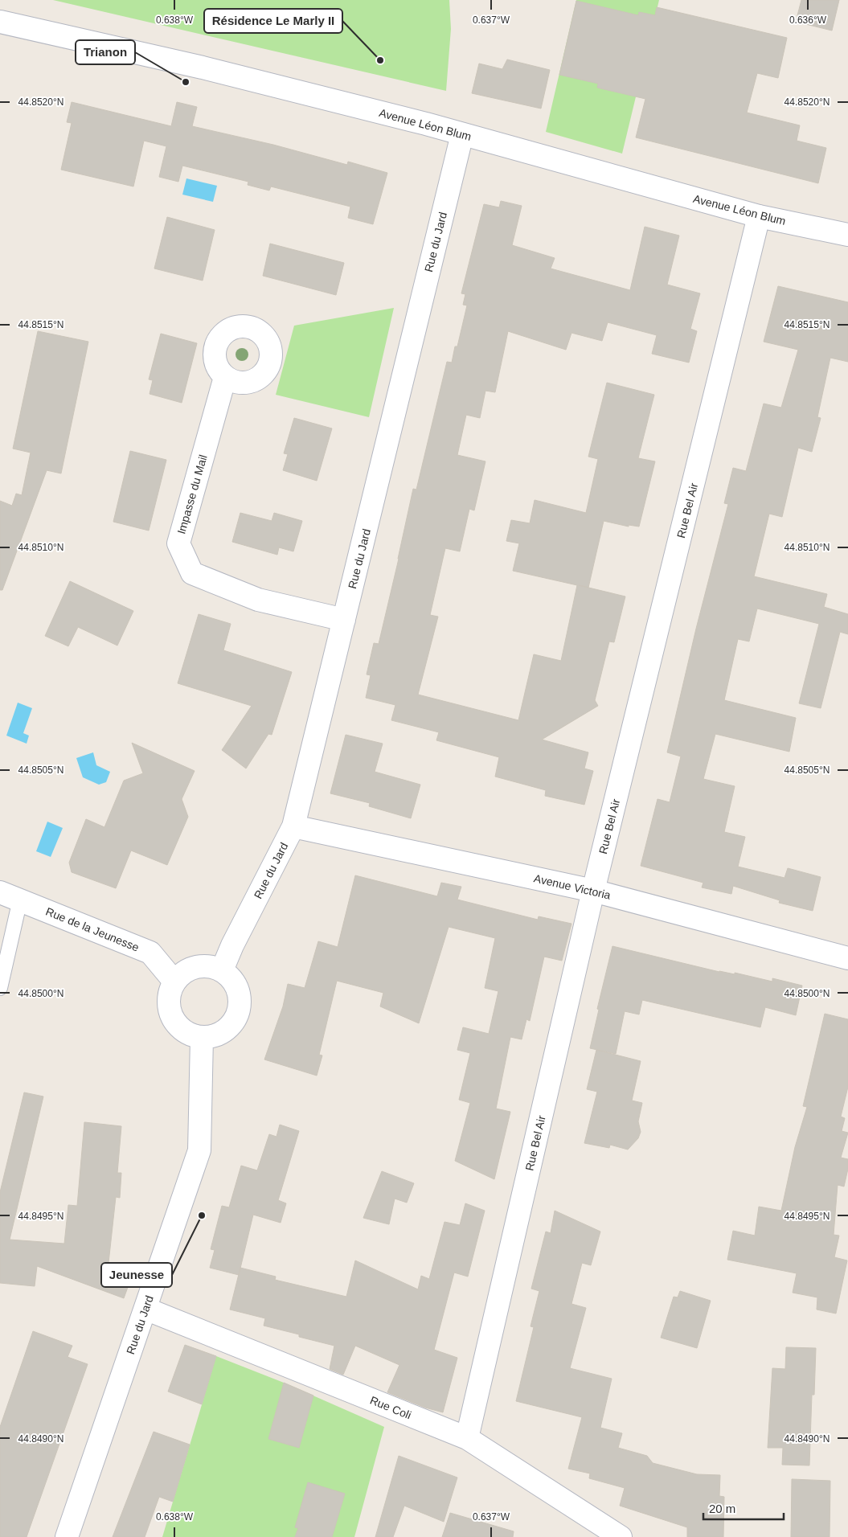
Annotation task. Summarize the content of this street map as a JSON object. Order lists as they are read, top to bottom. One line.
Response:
{"streets":{"street":["Avenue Léon Blum","Rue du Jard","Impasse du Mail","Rue Bel Air","Avenue Victoria","Rue de la Jeunesse","Rue Coli"]},"crossings":[["Avenue Léon Blum","Rue du Jard"],["Avenue Léon Blum","Rue Bel Air"],["Rue du Jard","Impasse du Mail"],["Rue du Jard","Avenue Victoria"],["Rue du Jard","Rue de la Jeunesse"],["Rue du Jard","Rue Coli"],["Rue Bel Air","Avenue Victoria"],["Rue Bel Air","Rue Coli"]],"places":["Résidence Le Marly II","Trianon","Jeunesse"],"scale_bar":"20 m","coordinates":["0.638°W","0.637°W","0.636°W","44.8520°N","44.8515°N","44.8510°N","44.8505°N","44.8500°N","44.8495°N","44.8490°N"]}
